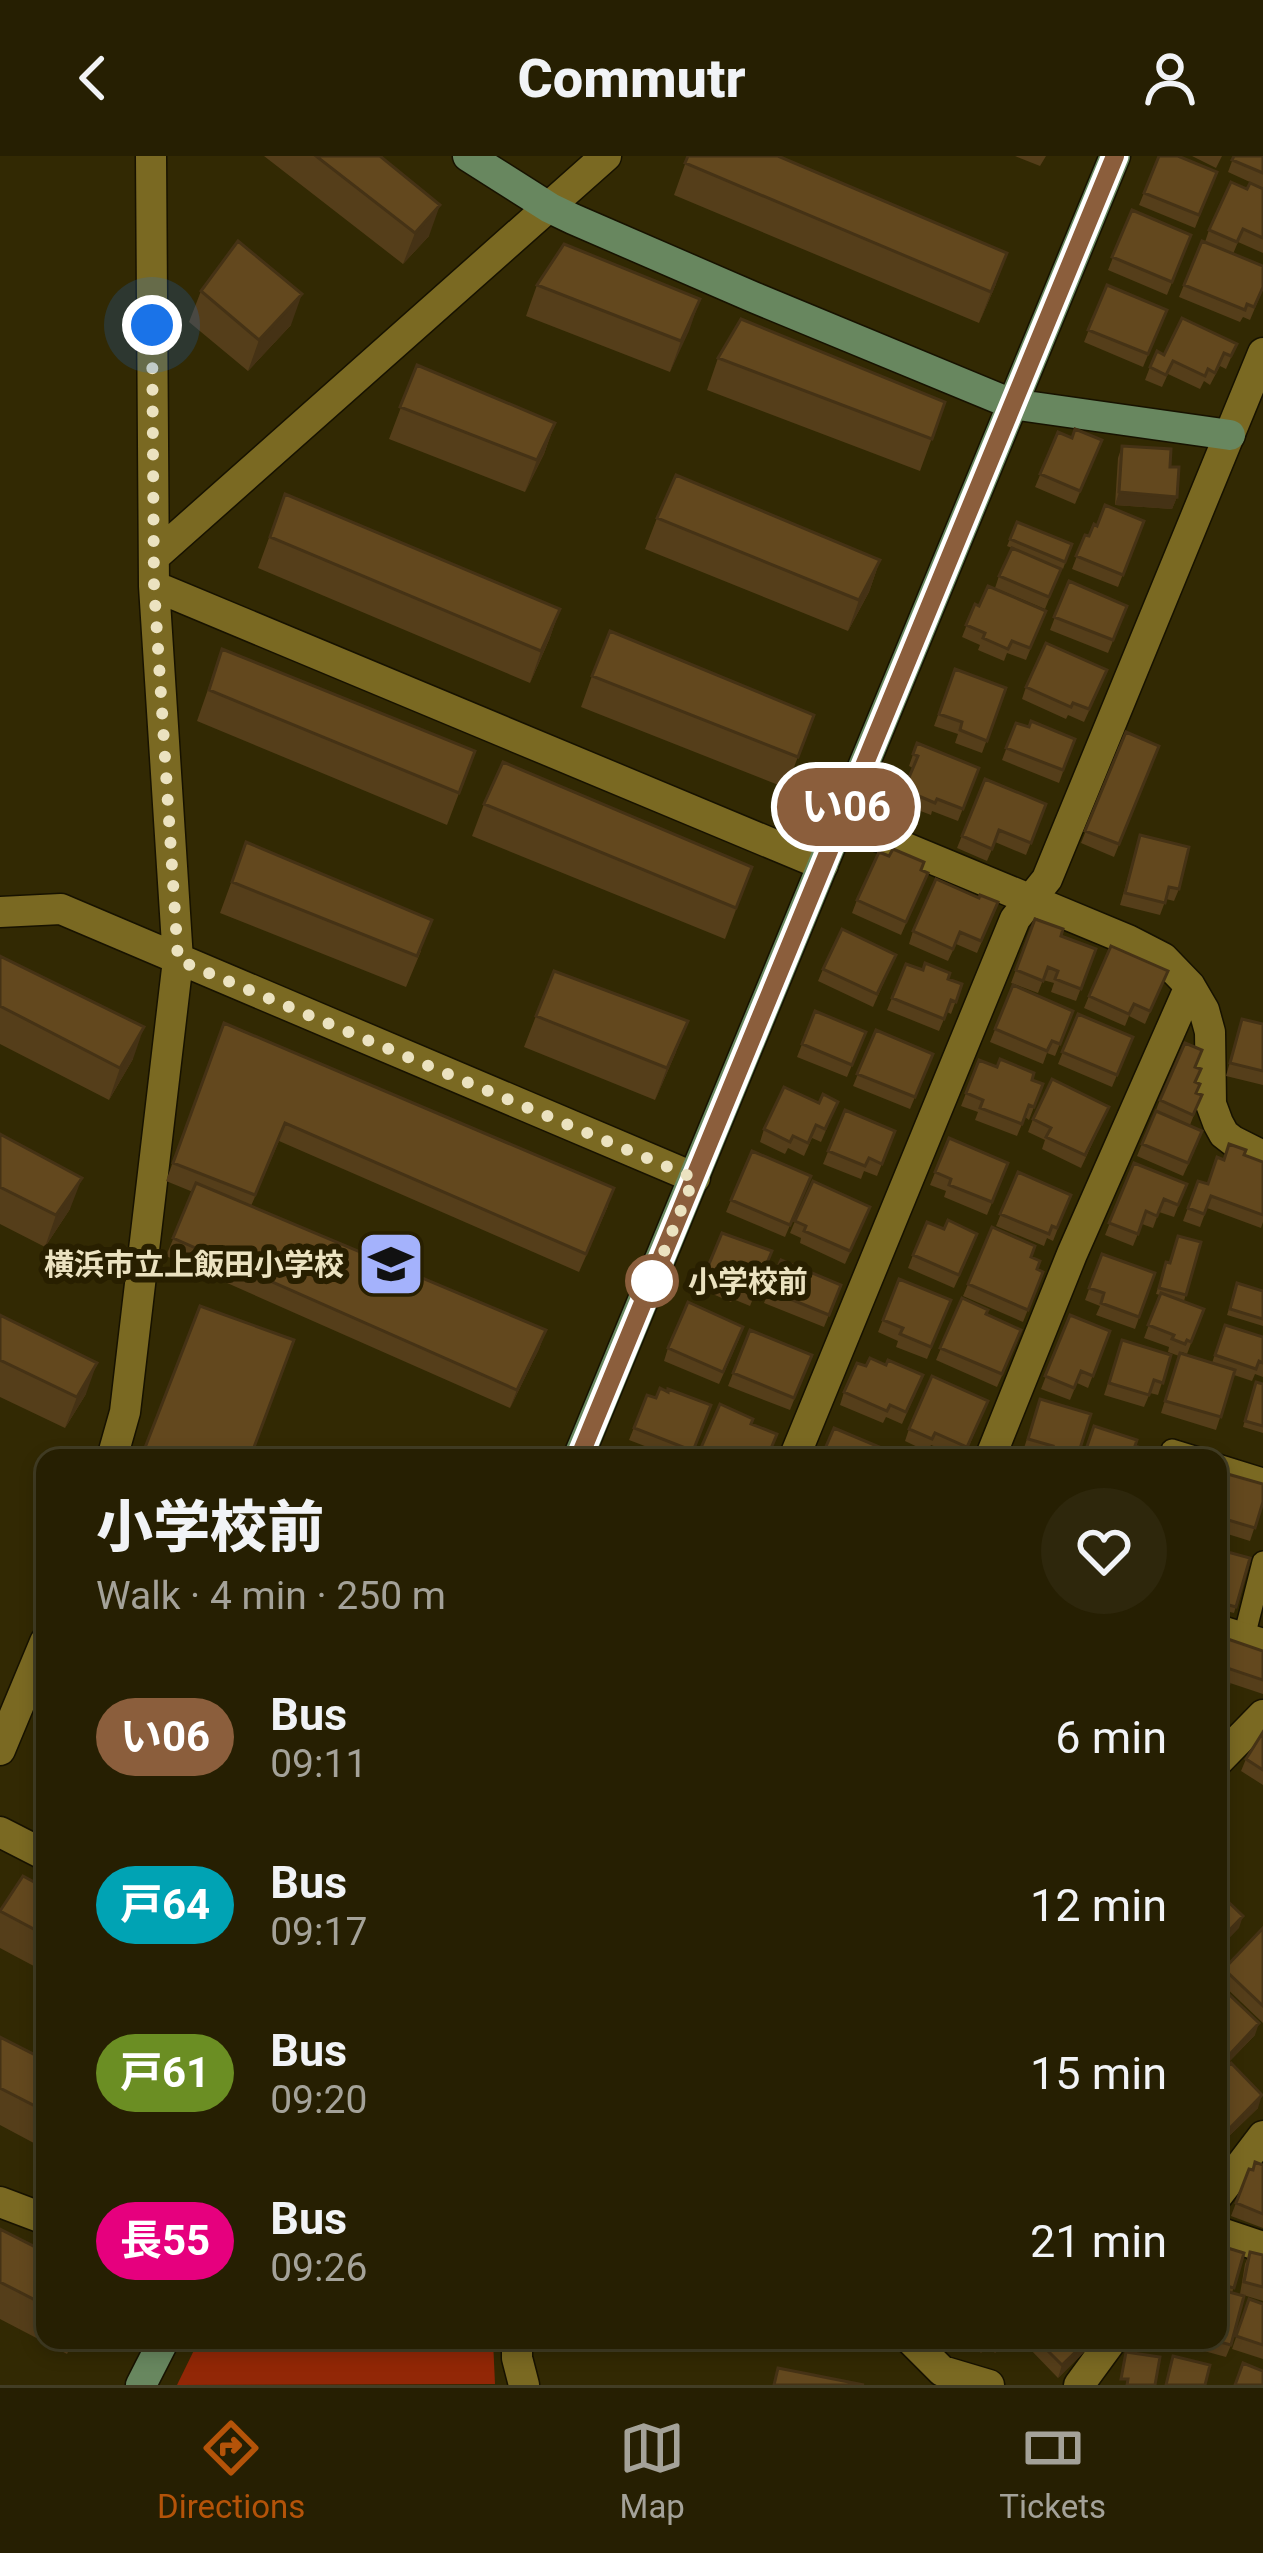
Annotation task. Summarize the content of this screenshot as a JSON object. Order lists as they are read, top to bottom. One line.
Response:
{"places":{"school or university":["横浜市立上飯田小学校"],"other":["小学校前"]},"lines":["bus line い06"],"page":{"header":"Commutr","on_map":"い06","heading":["小学校前","Walk · 4 min · 250 m"],"list":[{"mark":"い06","name":"Bus","note":"09:11","value":"6 min"},{"mark":"戸64","name":"Bus","note":"09:17","value":"12 min"},{"mark":"戸61","name":"Bus","note":"09:20","value":"15 min"},{"mark":"長55","name":"Bus","note":"09:26","value":"21 min"}],"tabs":["Directions","Map","Tickets"]}}
